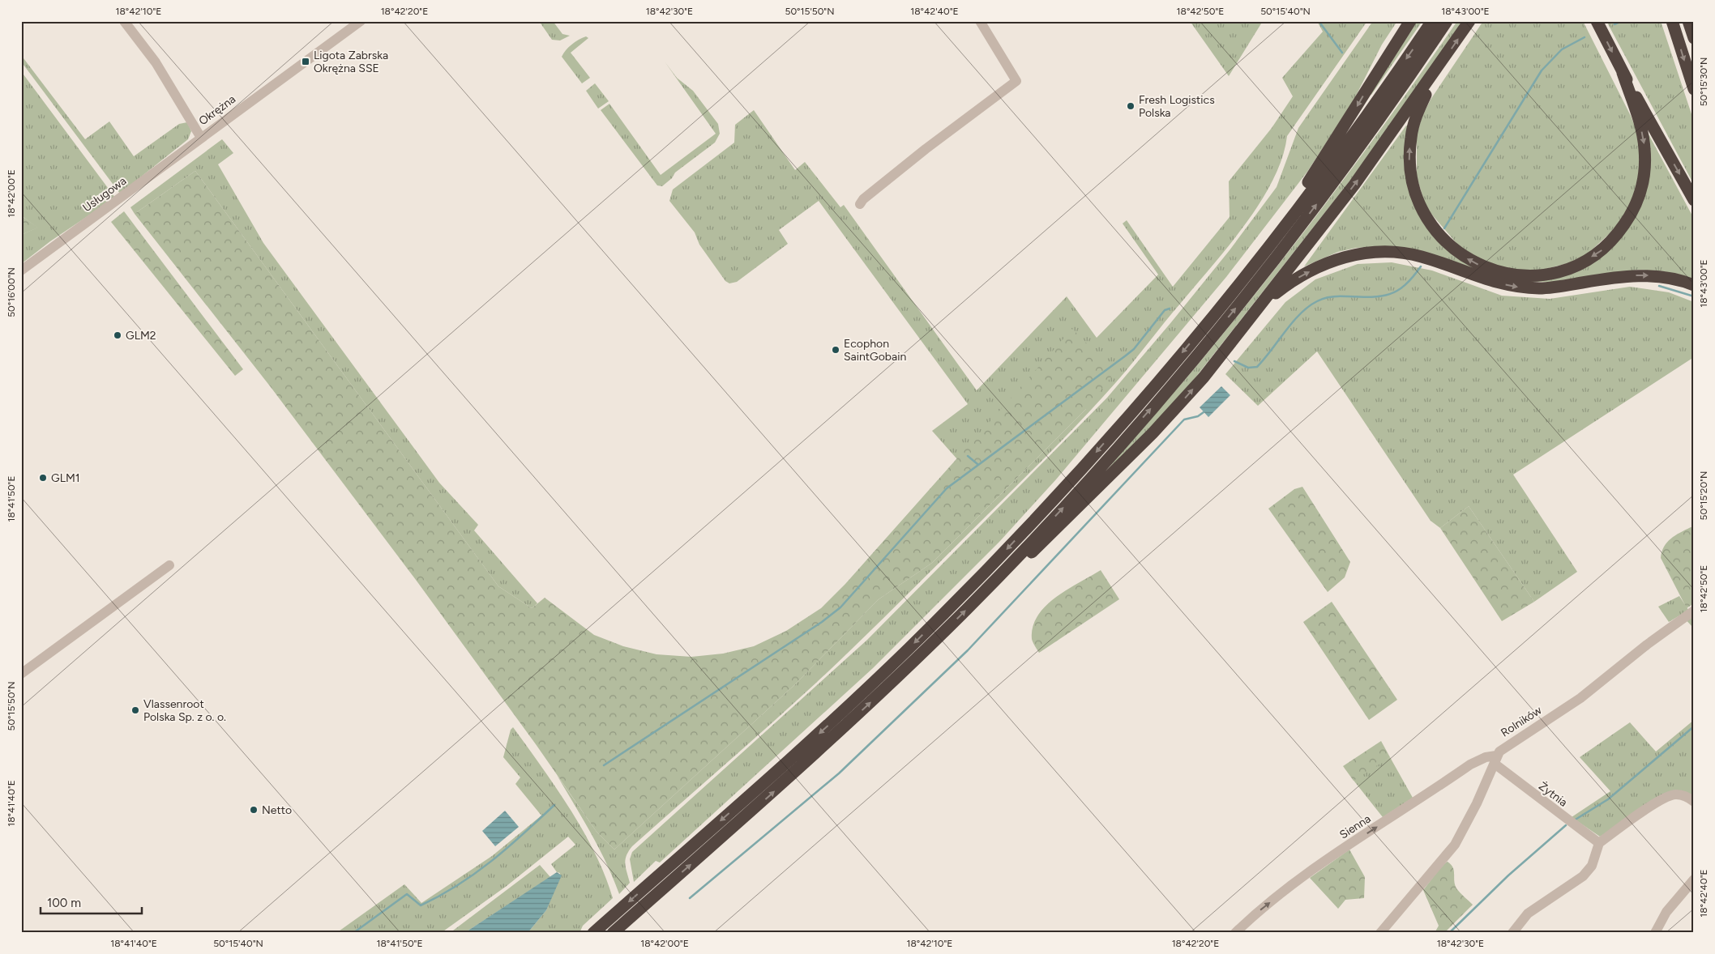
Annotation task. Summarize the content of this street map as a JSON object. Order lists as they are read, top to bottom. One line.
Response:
{"streets":{"street":["Okrężna","Usługowa","Rolników","Żytnia","Sienna"]},"crossings":[["Okrężna","Usługowa"],["Rolników","Żytnia"],["Rolników","Sienna"],["Żytnia","Sienna"]],"one_way":["Sienna"],"places":{"transit":["Ligota Zabrska Okrężna SSE"],"other":["Fresh Logistics Polska","GLM2","Ecophon SaintGobain","GLM1","Vlassenroot Polska Sp. z o. o.","Netto"]},"scale_bar":"100 m","coordinates":["18°42'10\"E","18°42'20\"E","18°42'30\"E","50°15'50\"N","18°42'40\"E","18°42'50\"E","50°15'40\"N","18°43'00\"E","50°15'30\"N","18°42'00\"E","50°16'00\"N","50°15'20\"N","18°41'50\"E","18°41'40\"E"]}
